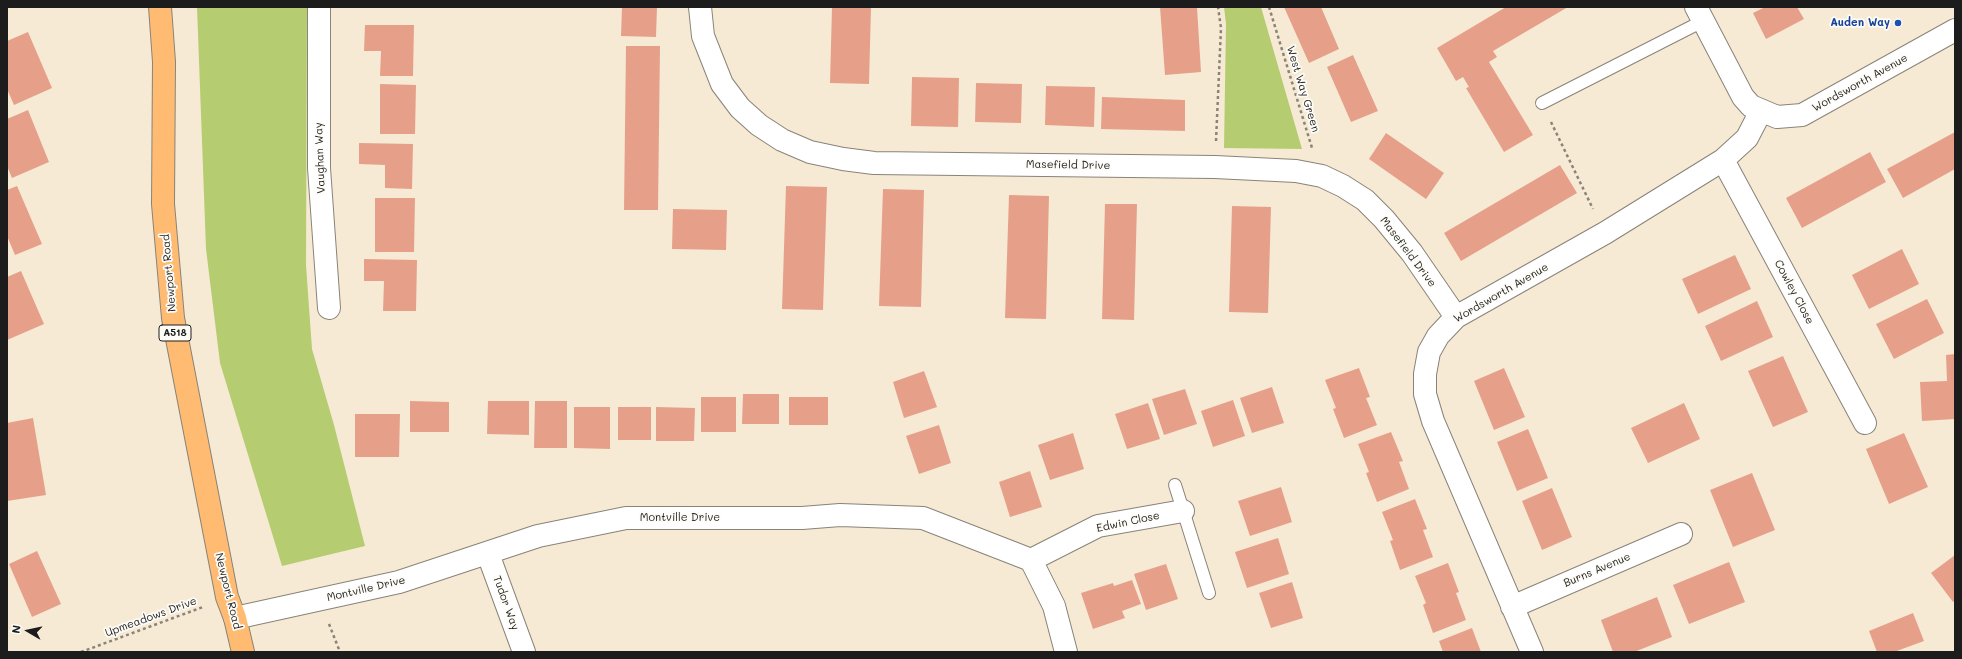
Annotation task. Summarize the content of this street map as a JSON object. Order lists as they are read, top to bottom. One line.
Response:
{"streets":{"highway":["Newport Road","A518"],"street":["Wordsworth Avenue","Vaughan Way","Masefield Drive","Cowley Close","Montville Drive","Edwin Close","Burns Avenue","Tudor Way"],"path":["West Way Green","Upmeadows Drive"]},"crossings":[["Wordsworth Avenue","Masefield Drive"],["Wordsworth Avenue","Cowley Close"],["Wordsworth Avenue","Burns Avenue"],["West Way Green","Masefield Drive"],["Newport Road","Montville Drive"],["Newport Road","Upmeadows Drive"],["Montville Drive","Edwin Close"],["Montville Drive","Tudor Way"]],"places":["Auden Way"],"north":"left"}
